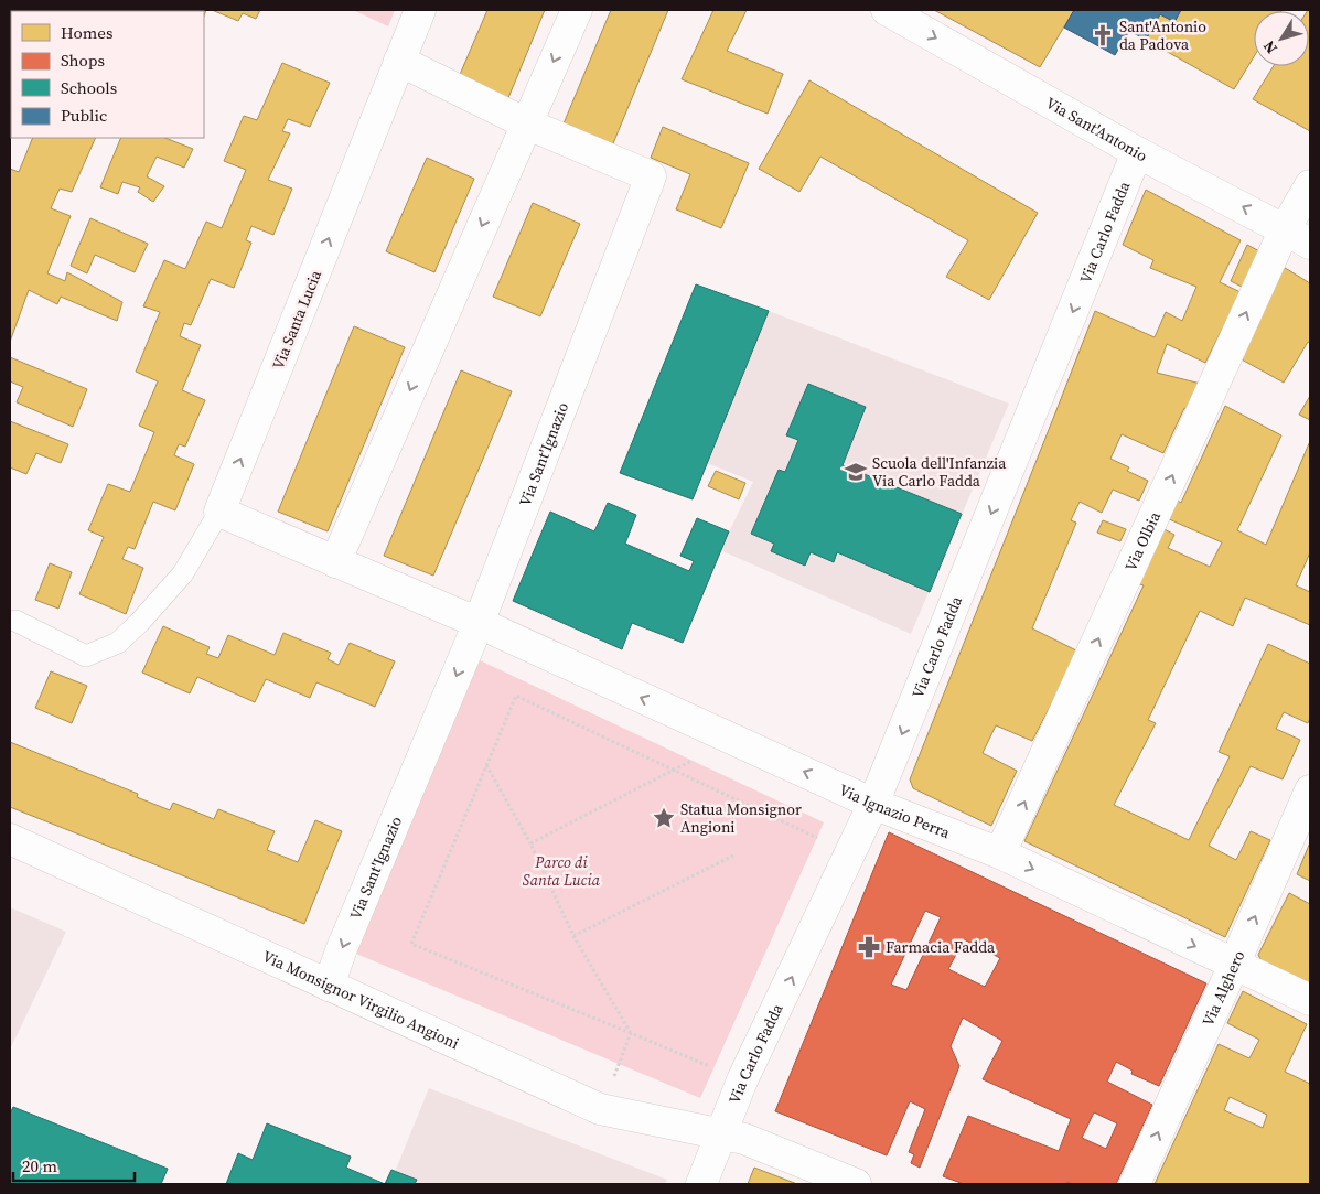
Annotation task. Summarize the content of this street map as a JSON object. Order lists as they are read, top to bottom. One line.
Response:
{"streets":{"street":["Via Sant'Antonio","Via Carlo Fadda","Via Santa Lucia","Via Sant'Ignazio","Via Olbia","Via Ignazio Perra","Via Alghero","Via Monsignor Virgilio Angioni"]},"crossings":[["Via Sant'Antonio","Via Carlo Fadda"],["Via Sant'Antonio","Via Olbia"],["Via Carlo Fadda","Via Ignazio Perra"],["Via Carlo Fadda","Via Monsignor Virgilio Angioni"],["Via Santa Lucia","Via Sant'Ignazio"],["Via Sant'Ignazio","Via Ignazio Perra"],["Via Sant'Ignazio","Via Monsignor Virgilio Angioni"],["Via Olbia","Via Ignazio Perra"],["Via Ignazio Perra","Via Alghero"]],"one_way":["Via Olbia","Via Alghero"],"parks":["Parco di Santa Lucia"],"places":{"church":["Sant'Antonio da Padova"],"school or university":["Scuola dell'Infanzia Via Carlo Fadda"],"place":["Statua Monsignor Angioni"],"pharmacy":["Farmacia Fadda"]},"legend":["Homes","Shops","Schools","Public"],"scale_bar":"20 m","north":"bottom left"}
